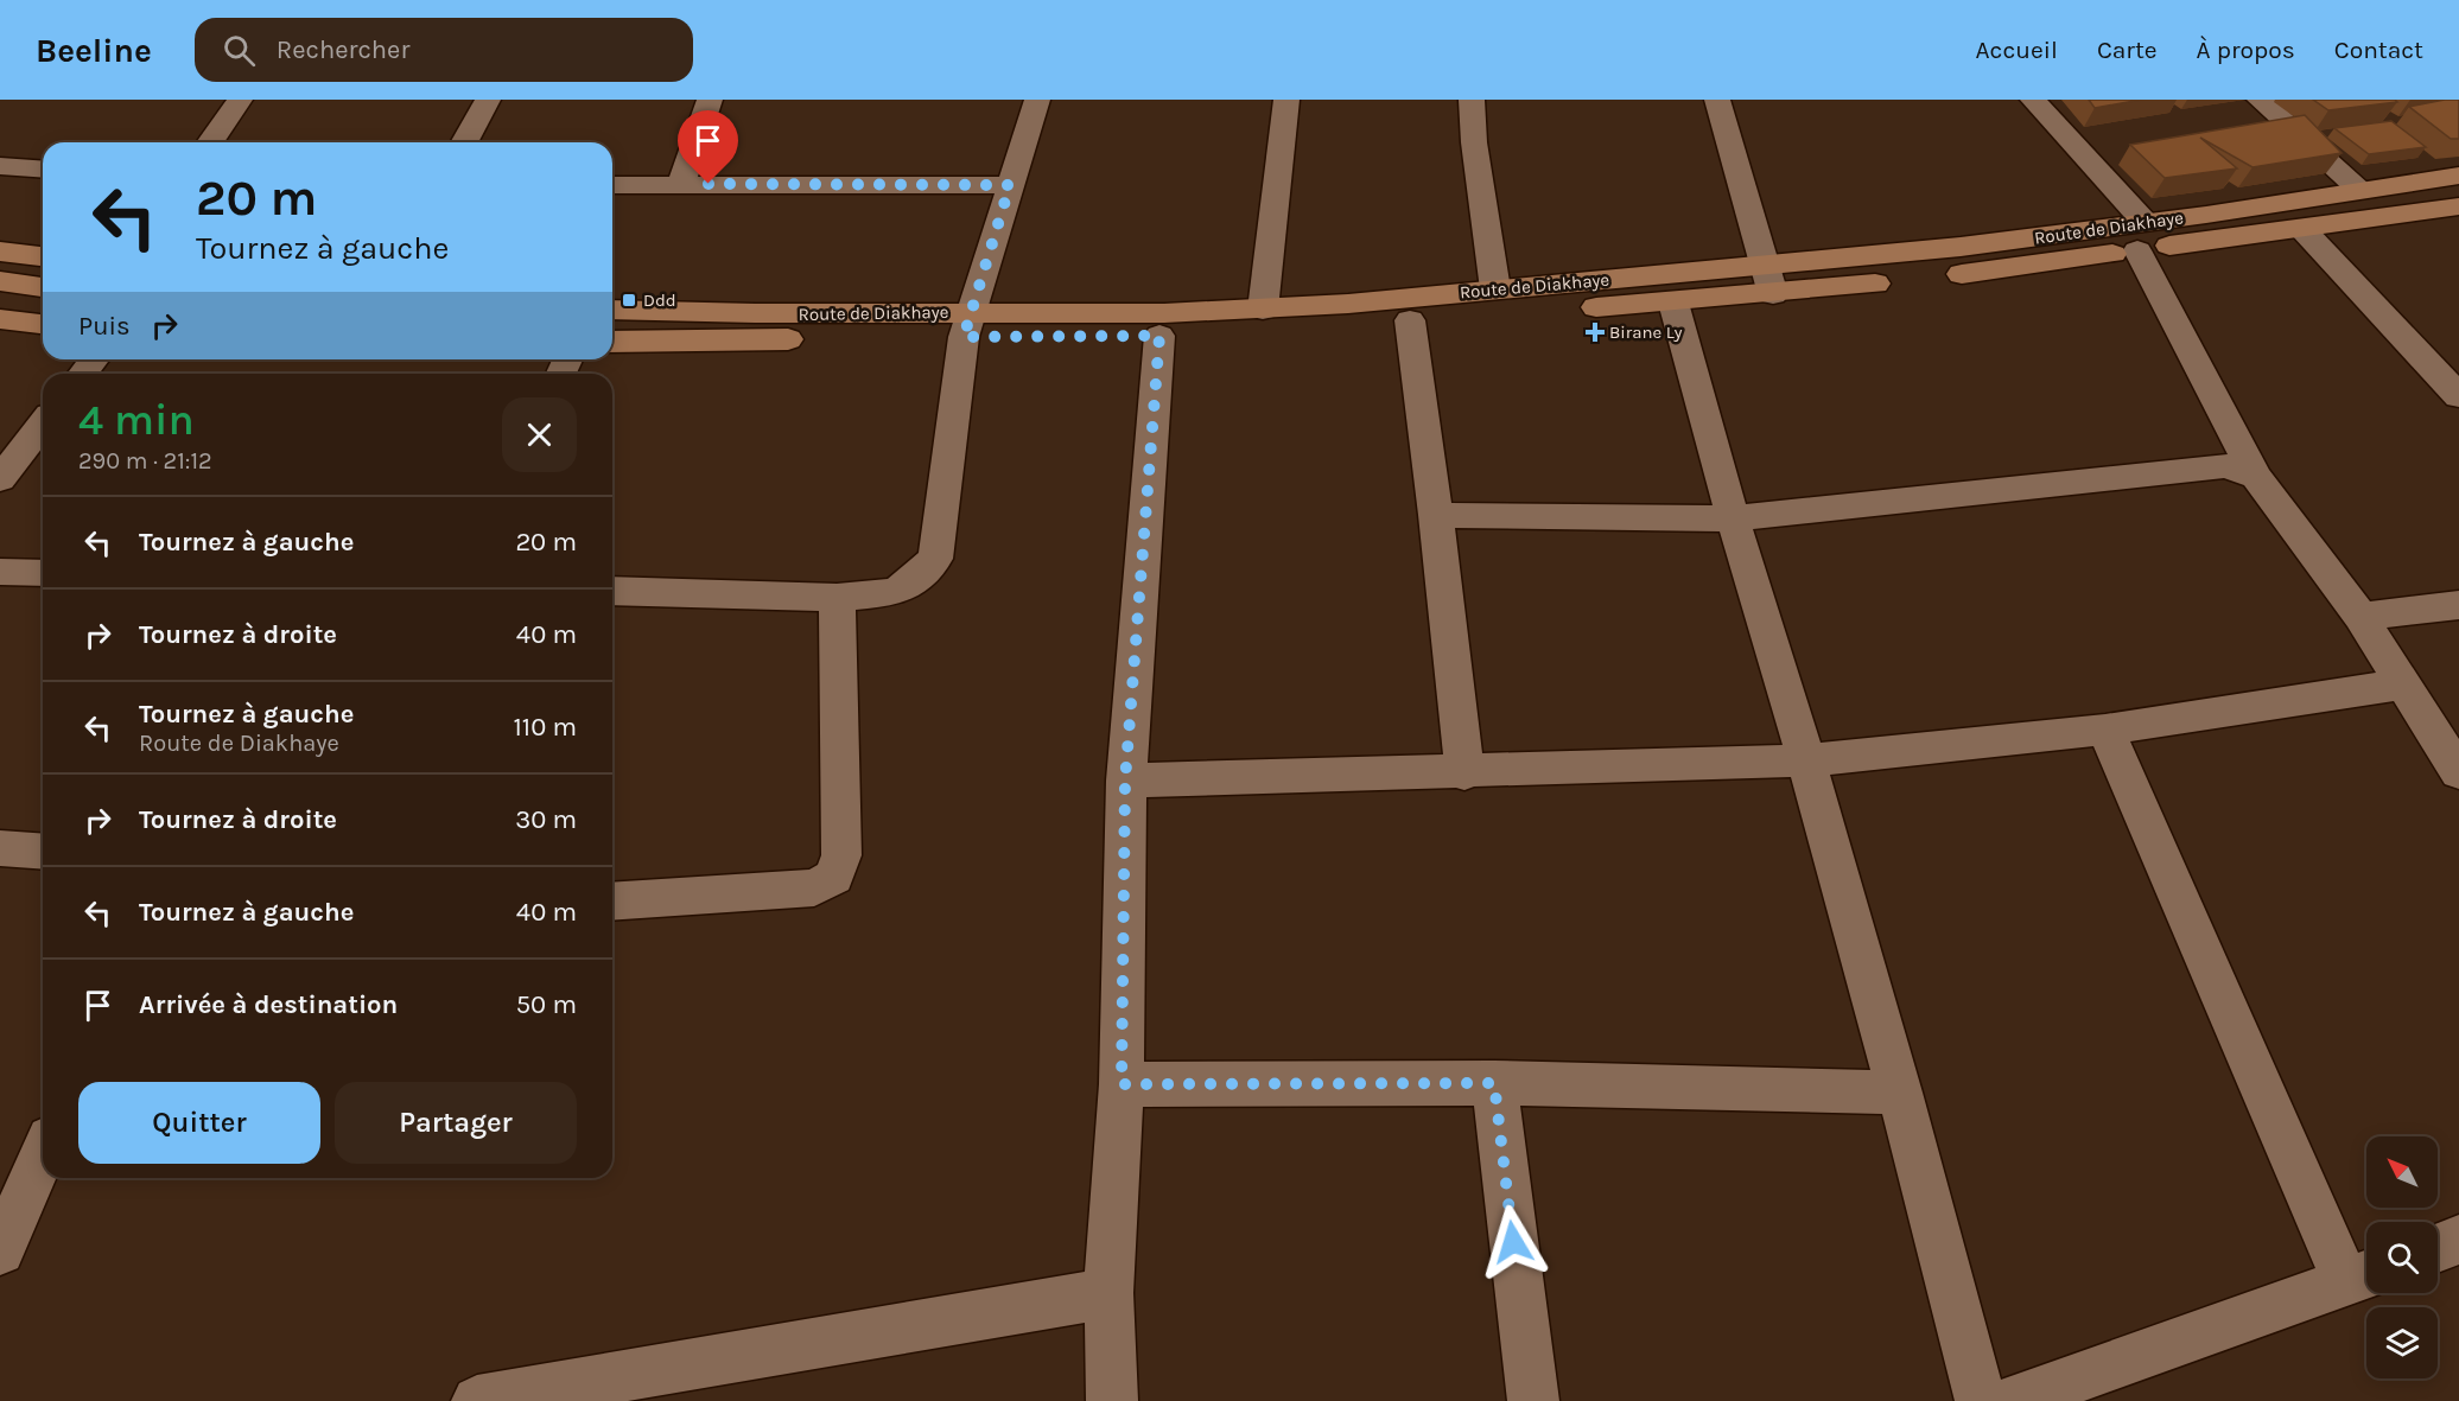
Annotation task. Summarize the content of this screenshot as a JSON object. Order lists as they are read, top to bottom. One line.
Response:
{"streets":{"main road":["Route de Diakhaye"]},"places":{"transit":["Ddd"],"health":["Birane Ly"]},"north":"top left","page":{"header":"Beeline","search":"Rechercher","nav":["Accueil","Carte","À propos","Contact"],"turn":["20 m","Tournez à gauche"],"then":"Puis","heading":["4 min","290 m · 21:12"],"list":[{"name":"Tournez à gauche","value":"20 m"},{"name":"Tournez à droite","value":"40 m"},{"name":"Tournez à gauche","note":"Route de Diakhaye","value":"110 m"},{"name":"Tournez à droite","value":"30 m"},{"name":"Tournez à gauche","value":"40 m"},{"name":"Arrivée à destination","value":"50 m"}],"buttons":["Quitter","Partager"]}}
